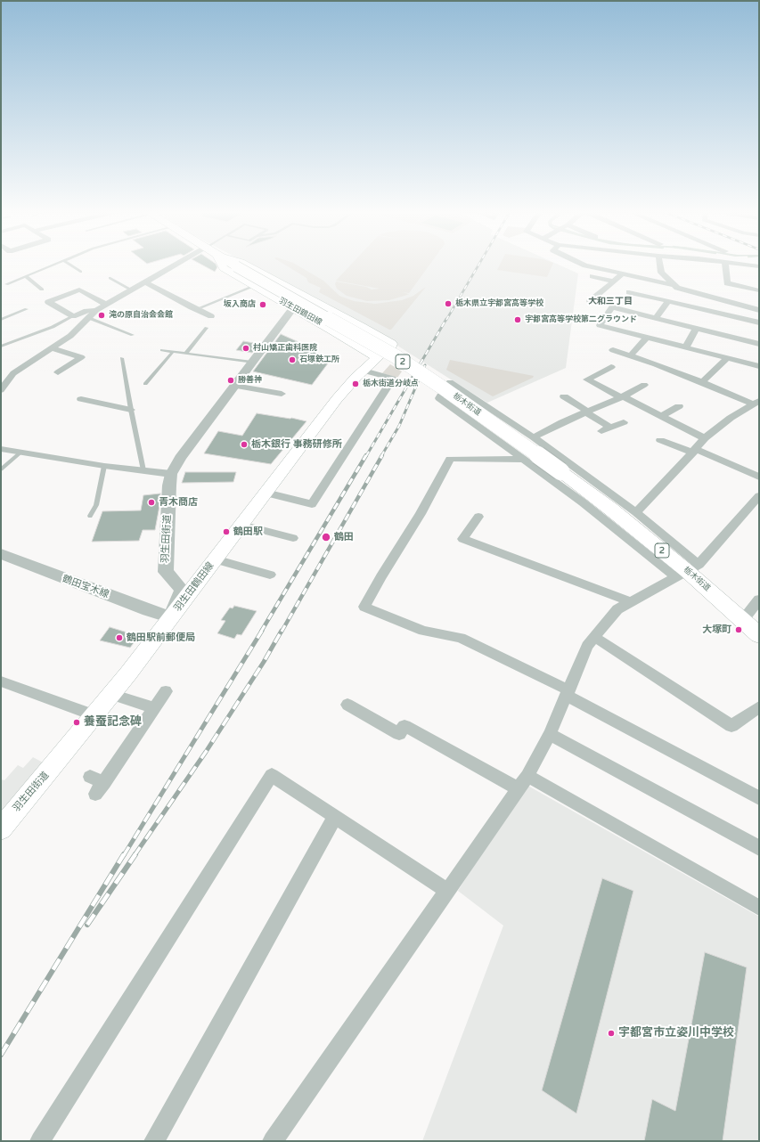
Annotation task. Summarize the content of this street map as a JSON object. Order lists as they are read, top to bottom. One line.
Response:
{"streets":{"main road":["羽生田鶴田線","2","栃木街道","羽生田街道"],"street":["鶴田宝木線"]},"crossings":[["羽生田鶴田線","羽生田街道"],["羽生田鶴田線","鶴田宝木線"],["羽生田街道","鶴田宝木線"]],"districts":["大和三丁目"],"places":["栃木県立宇都宮高等学校","坂入商店","滝の原自治会会館","宇都宮高等学校第二グラウンド","村山矯正歯科医院","石塚鉄工所","勝善神","栃木街道分岐点","栃木銀行 事務研修所","青木商店","鶴田駅","鶴田","大塚町","鶴田駅前郵便局","養蚕記念碑","宇都宮市立姿川中学校"]}
